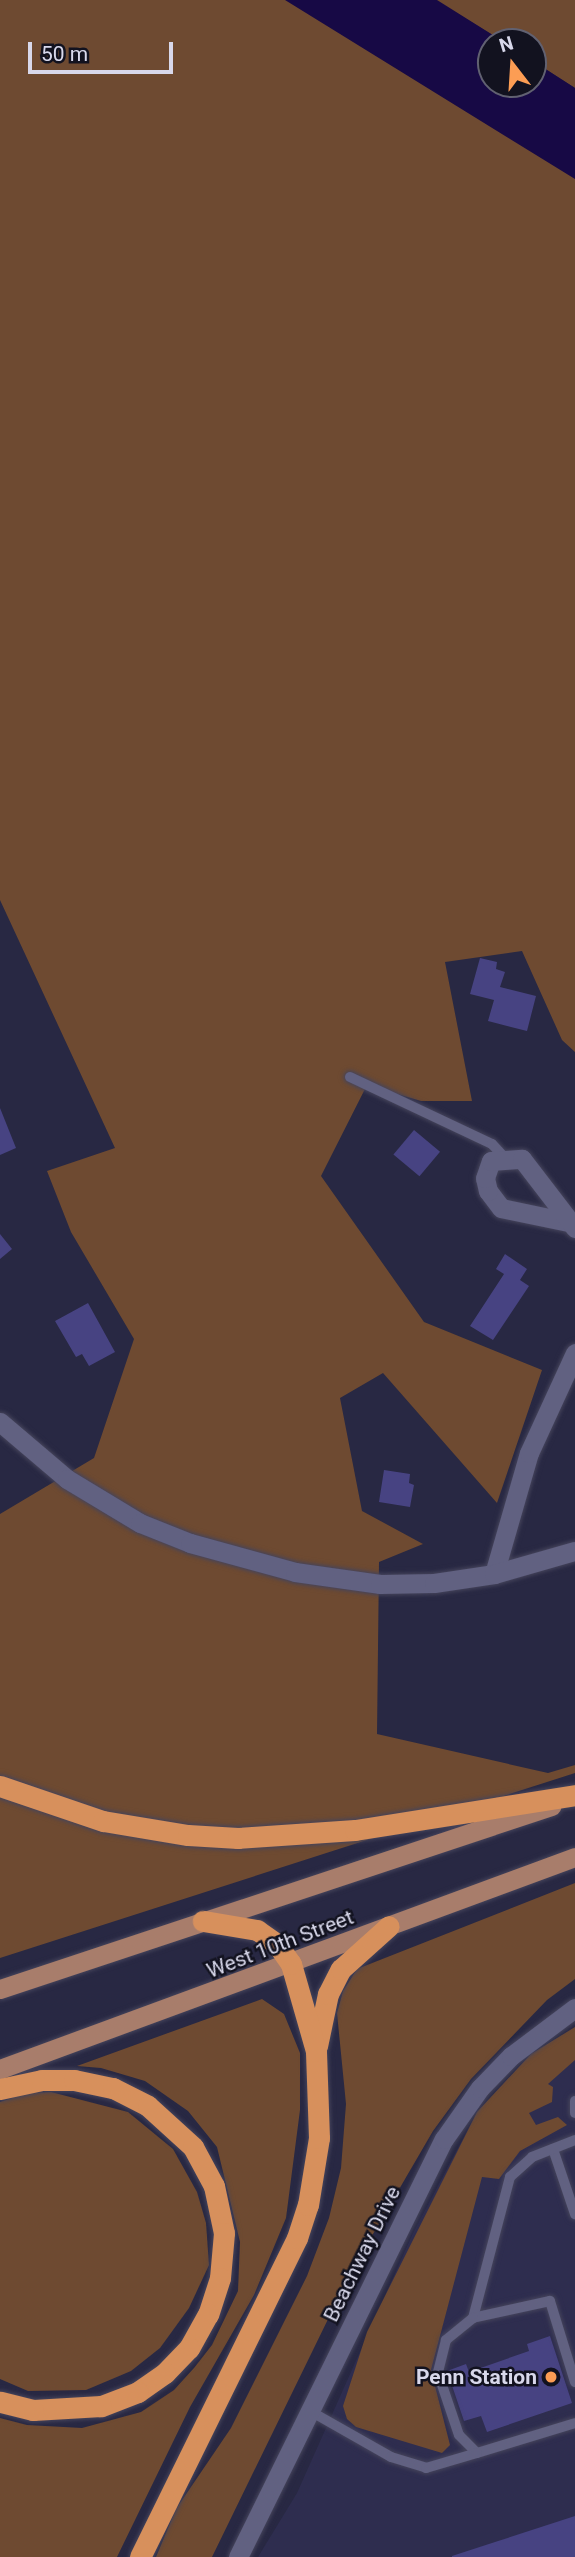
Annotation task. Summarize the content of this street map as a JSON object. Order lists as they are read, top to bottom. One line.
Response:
{"streets":{"main road":["West 10th Street"],"street":["Beachway Drive"]},"places":["Penn Station"],"scale_bar":"50 m","north":"top"}
